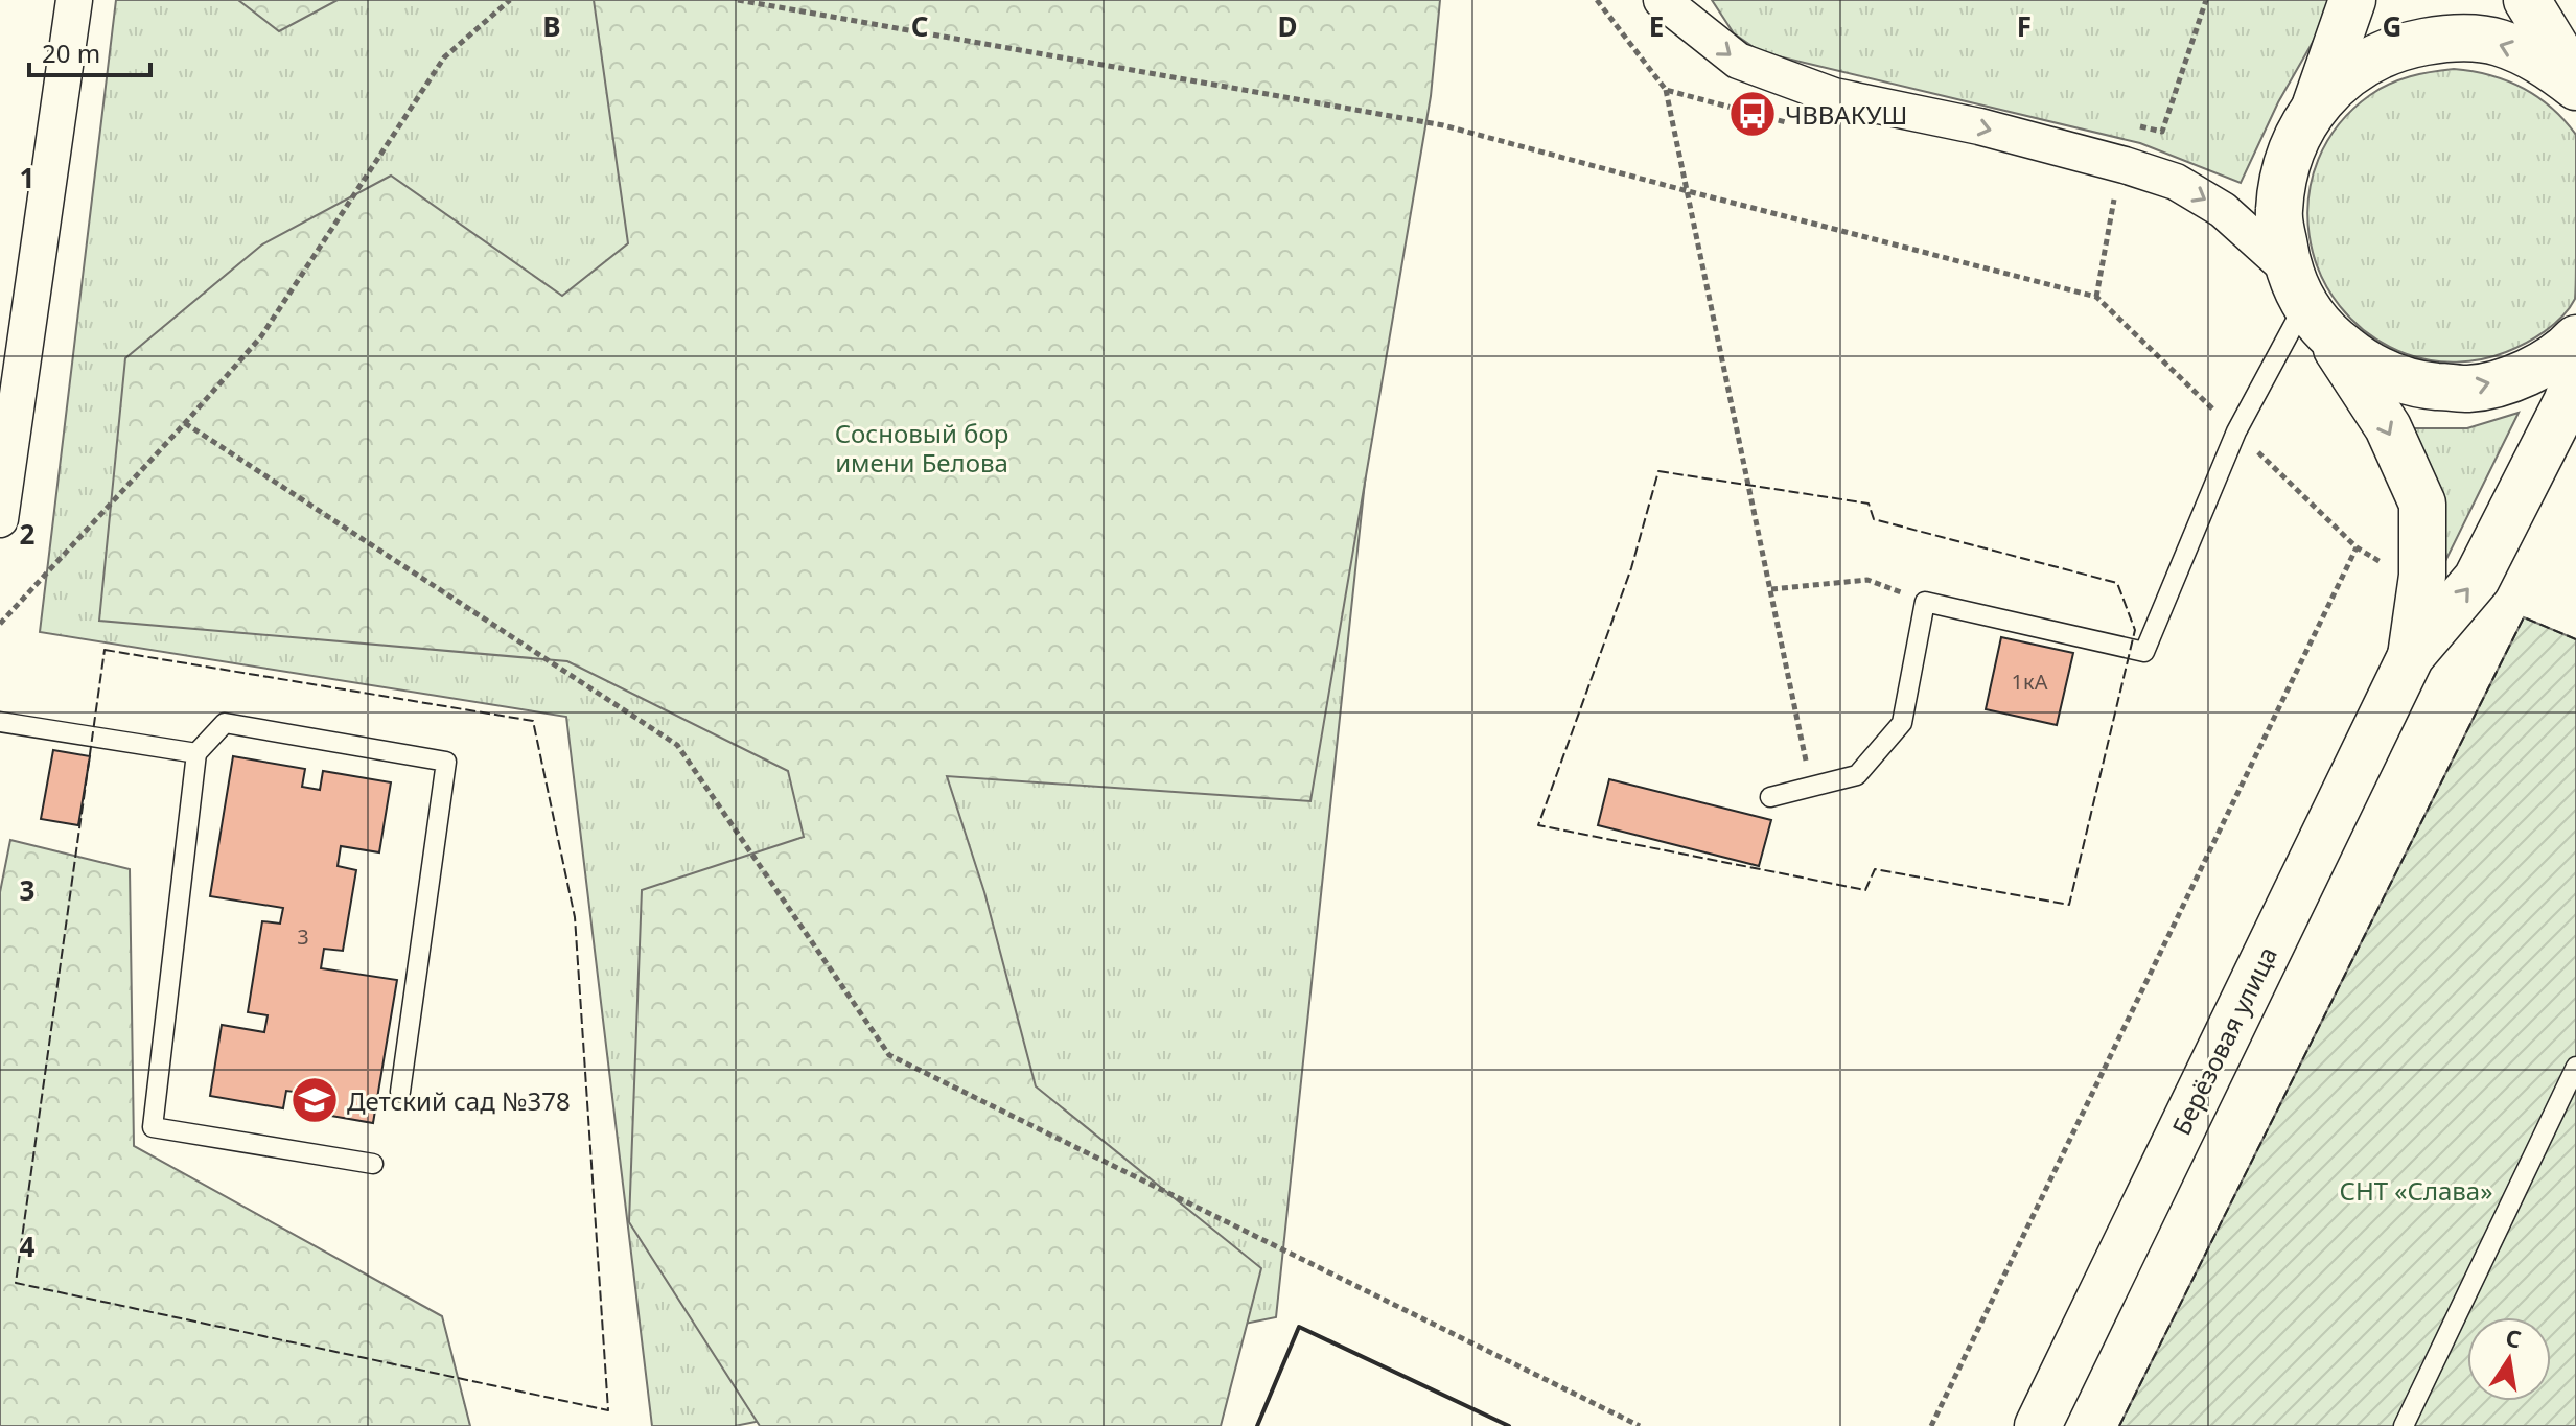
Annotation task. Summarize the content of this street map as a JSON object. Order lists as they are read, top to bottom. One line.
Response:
{"streets":{"main road":["Берёзовая улица"]},"parks":["Сосновый бор имени Белова","СНТ «Слава»"],"places":{"bus stop":["ЧВВАКУШ"],"school or university":["Детский сад №378"]},"house_numbers":["1кА","3"],"scale_bar":"20 m","north":"top","grid":{"columns":["B","C","D","E","F","G"],"rows":["1","2","3","4"]}}
